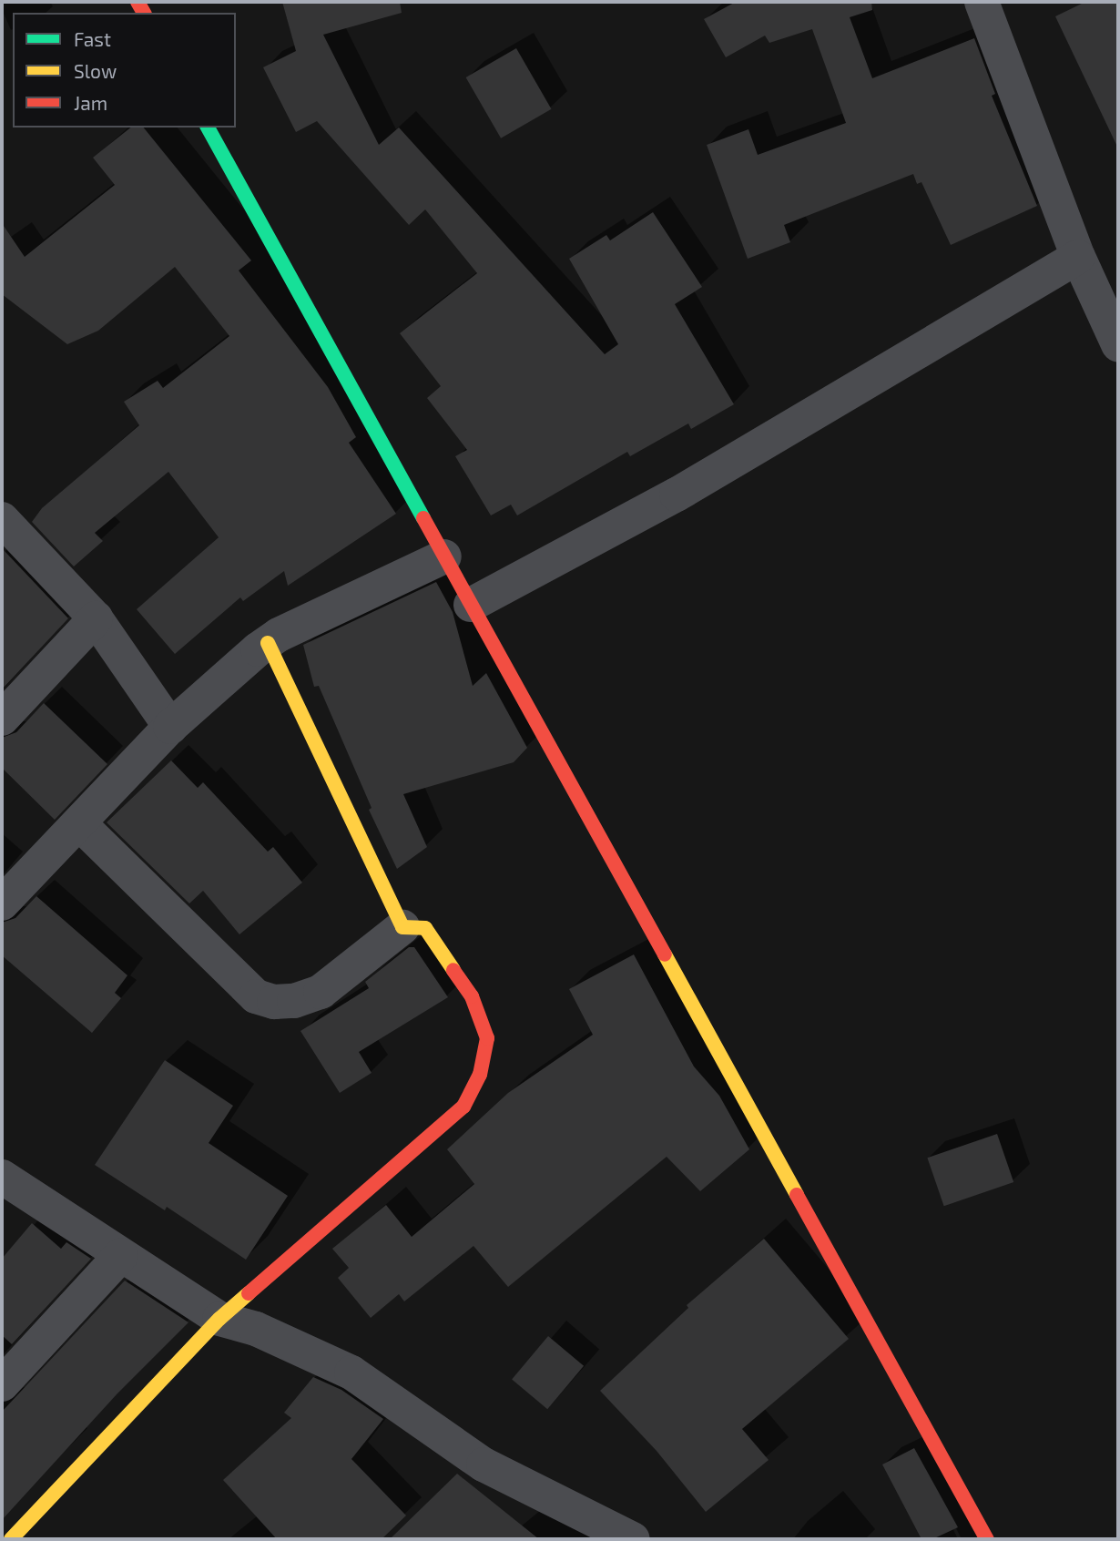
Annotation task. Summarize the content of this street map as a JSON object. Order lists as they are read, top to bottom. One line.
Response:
{"legend":["Fast","Slow","Jam"]}
